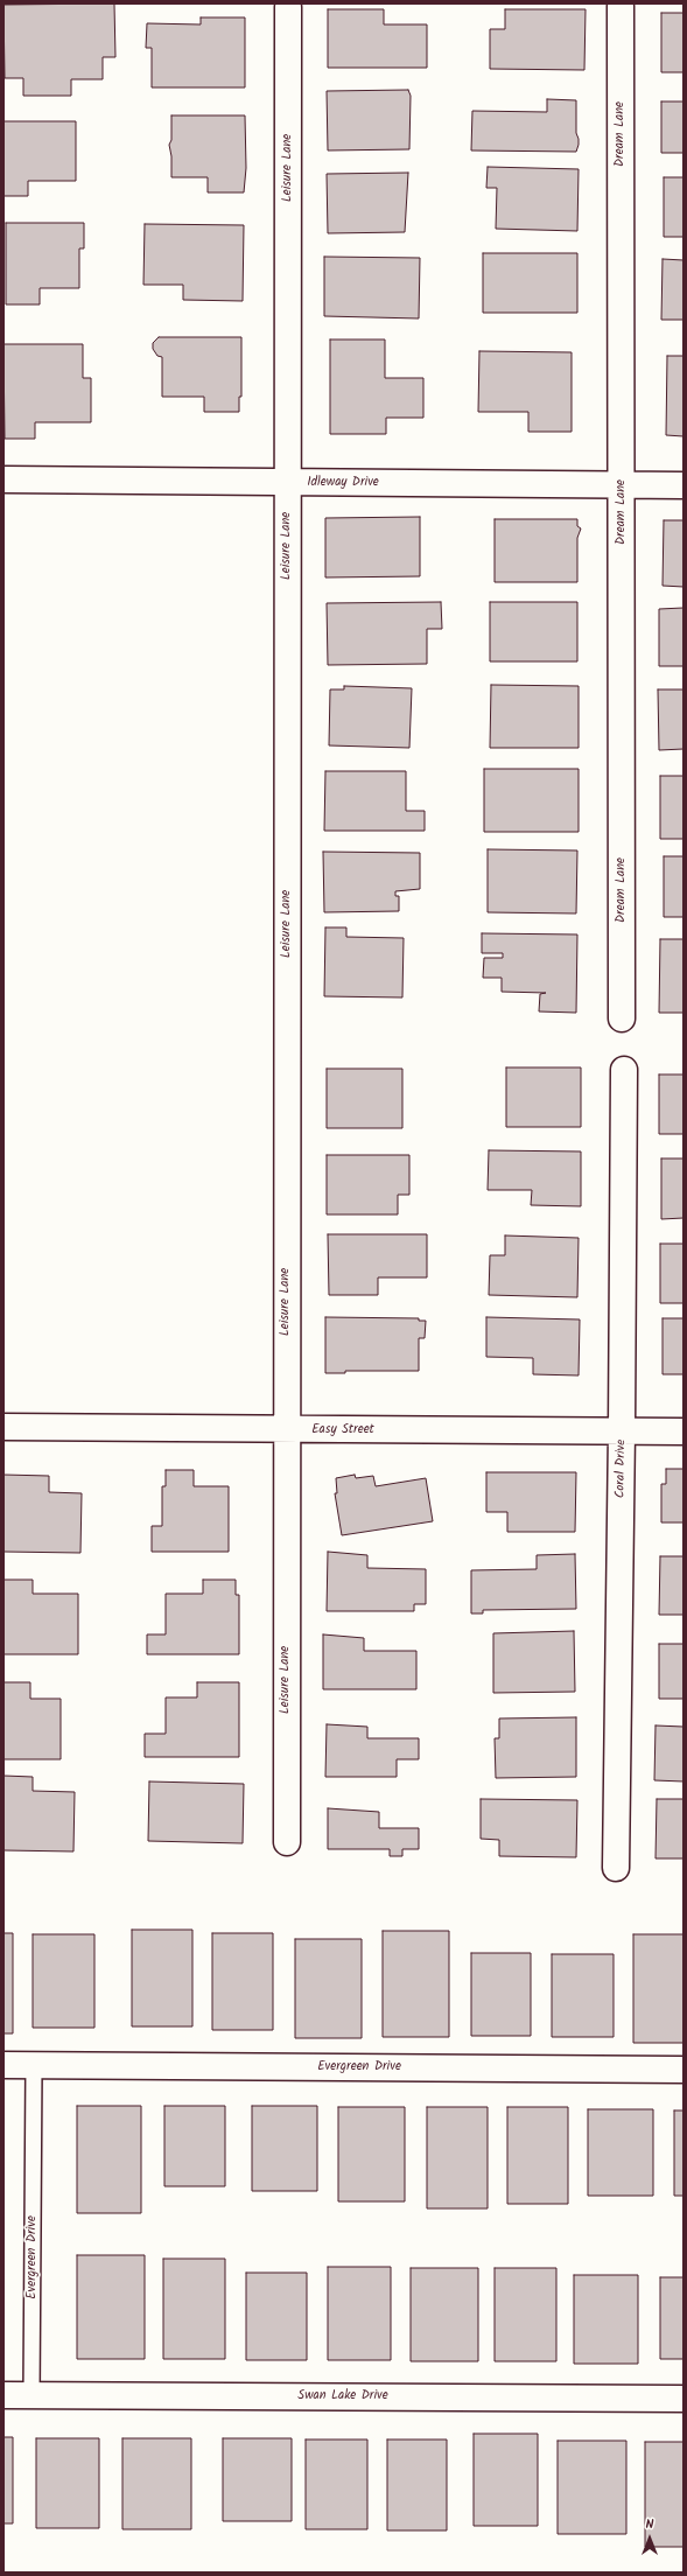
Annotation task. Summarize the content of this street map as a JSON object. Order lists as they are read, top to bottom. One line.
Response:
{"streets":{"street":["Dream Lane","Leisure Lane","Idleway Drive","Easy Street","Coral Drive","Evergreen Drive","Swan Lake Drive"]},"crossings":[["Dream Lane","Idleway Drive"],["Leisure Lane","Idleway Drive"],["Leisure Lane","Easy Street"],["Easy Street","Coral Drive"],["Evergreen Drive","Swan Lake Drive"]],"north":"top"}
